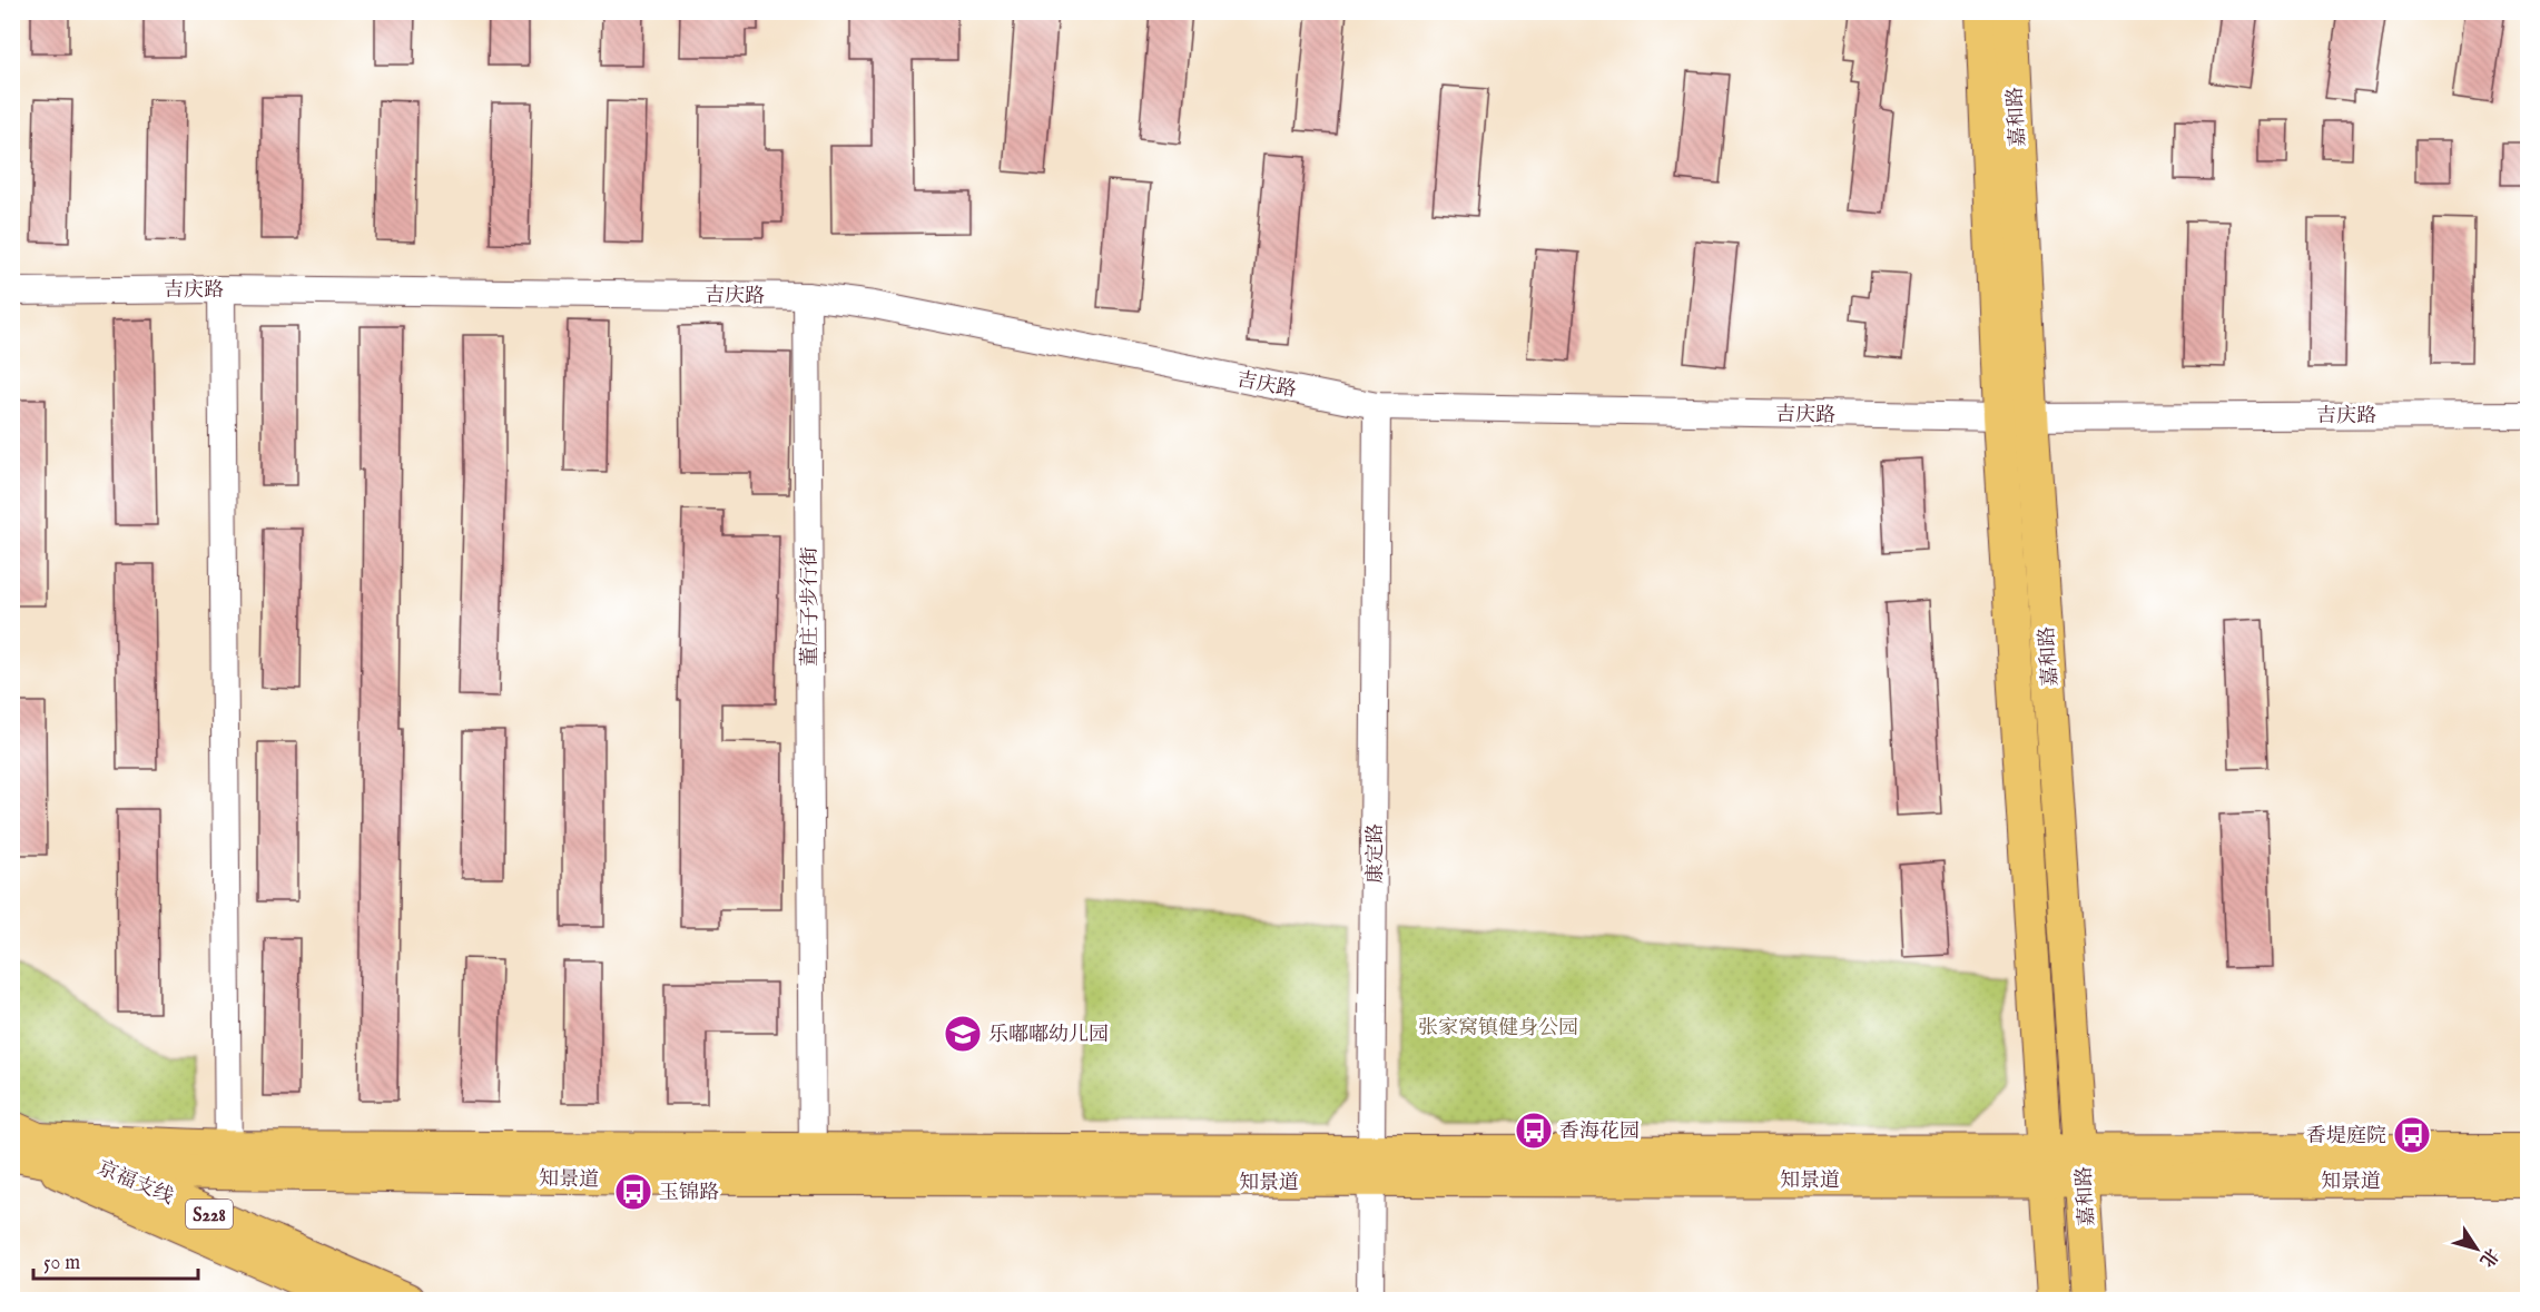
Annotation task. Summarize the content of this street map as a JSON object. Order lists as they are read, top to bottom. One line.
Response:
{"streets":{"main road":["嘉和路","知景道","京福支线","S228"],"street":["吉庆路","董庄子步行街","康定路"]},"crossings":[["嘉和路","吉庆路"],["嘉和路","知景道"],["吉庆路","董庄子步行街"],["吉庆路","康定路"],["董庄子步行街","知景道"],["康定路","知景道"],["知景道","京福支线"]],"parks":["张家窝镇健身公园"],"places":{"school or university":["乐嘟嘟幼儿园"],"bus stop":["香海花园","香堤庭院","玉锦路"]},"scale_bar":"50 m","north":"bottom right"}
